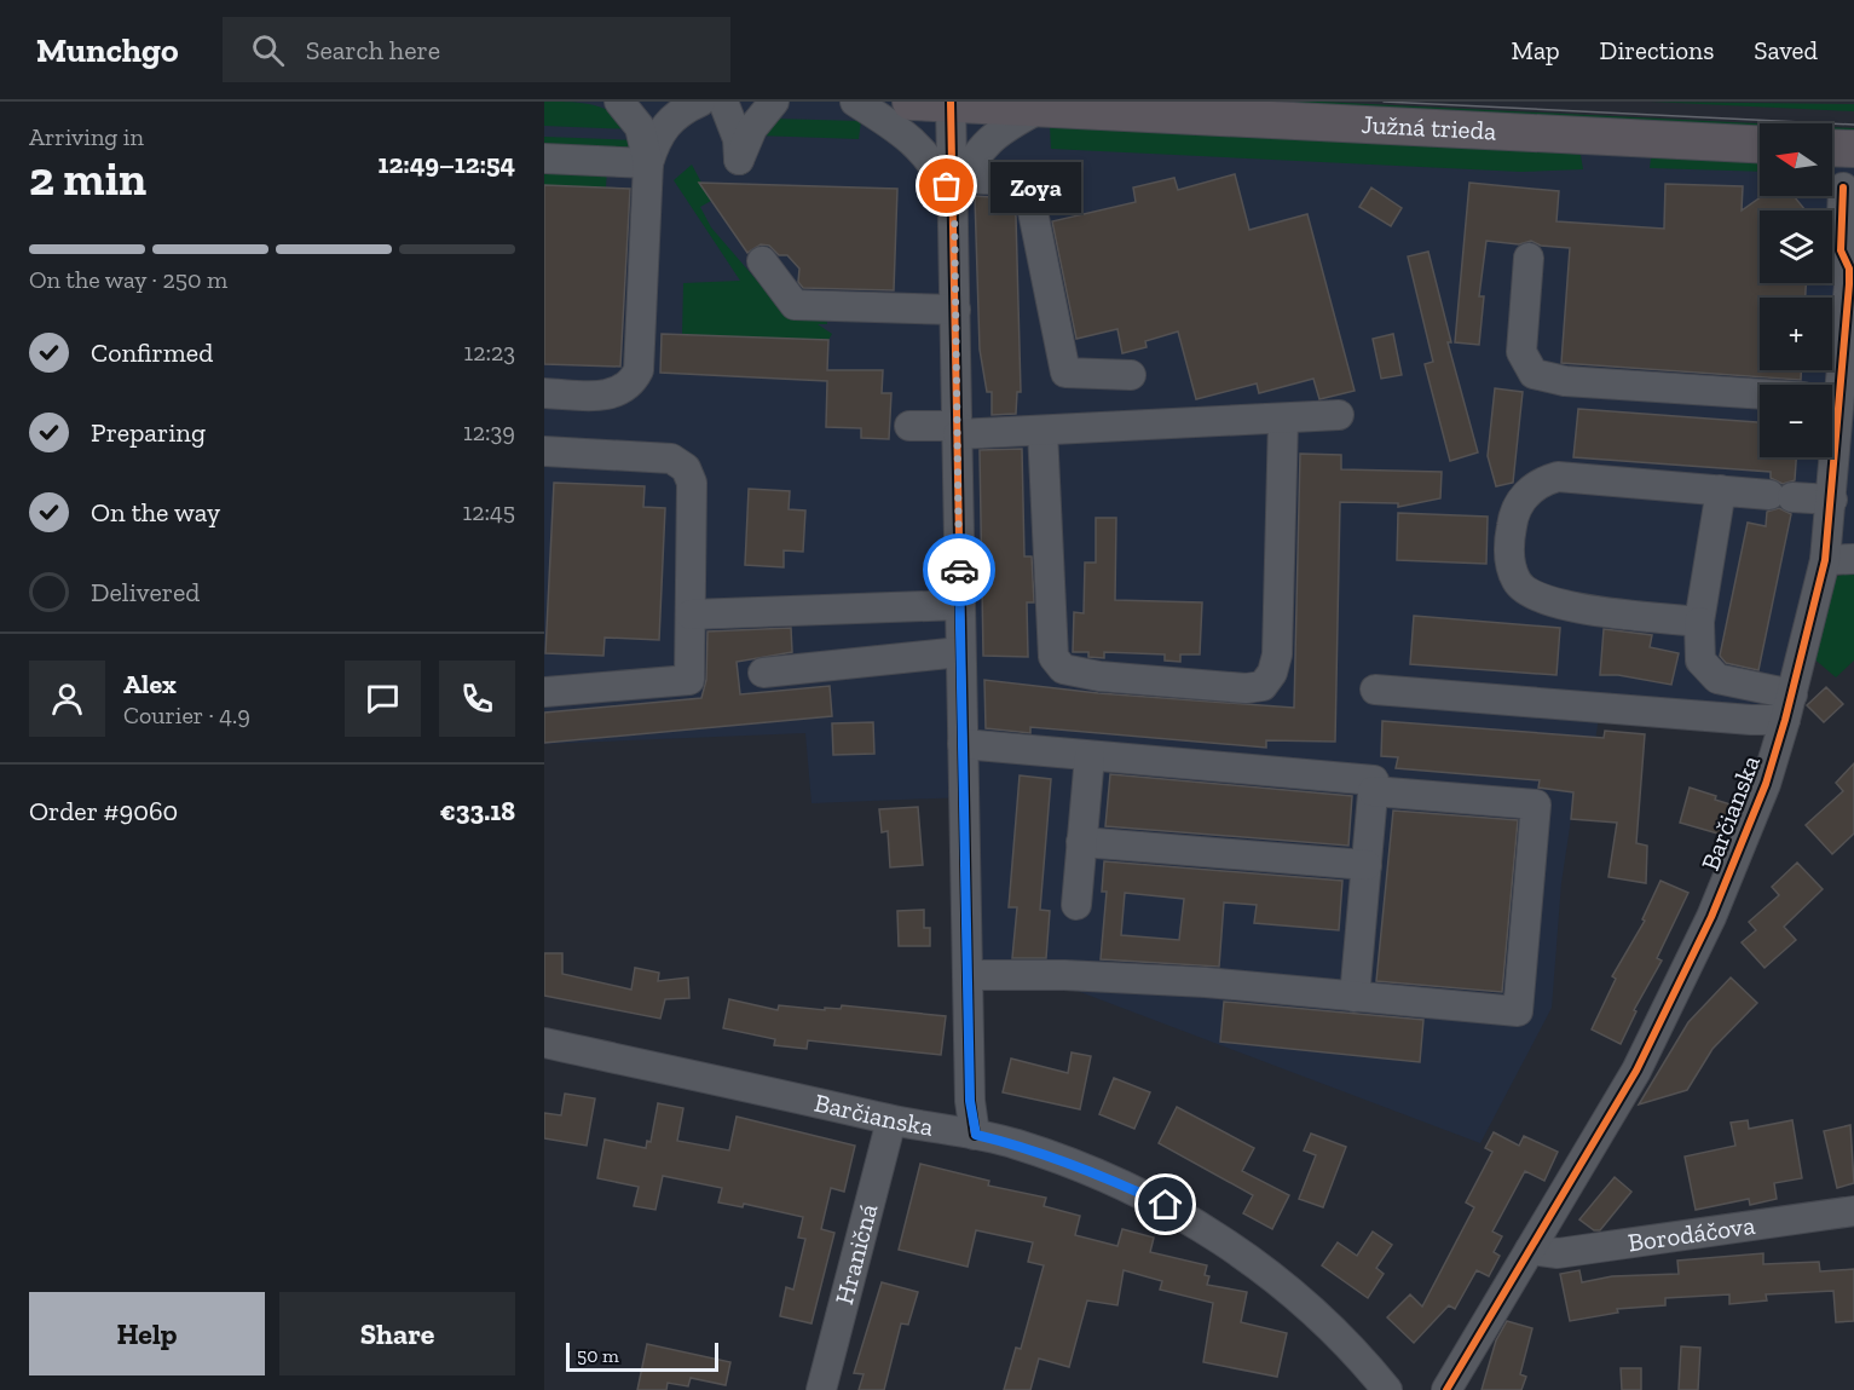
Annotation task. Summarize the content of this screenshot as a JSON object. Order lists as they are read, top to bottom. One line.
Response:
{"streets":{"main road":["Južná trieda"],"street":["Barčianska","Borodáčova","Hraničná"]},"crossings":[["Barčianska","Borodáčova"],["Barčianska","Hraničná"]],"places":["Zoya"],"scale_bar":"50 m","north":"left","page":{"header":"Munchgo","search":"Search here","nav":["Map","Directions","Saved"],"heading":["2 min","Arriving in","12:49–12:54"],"panel":["Alex","Courier · 4.9","Order #9060","€33.18"],"map_buttons":["+","−"],"bubble":"Zoya","bar":"On the way · 250 m","list":[["Confirmed","12:23"],["Preparing","12:39"],["On the way","12:45"],"Delivered"],"buttons":["Help","Share"],"scale":"50 m"}}
